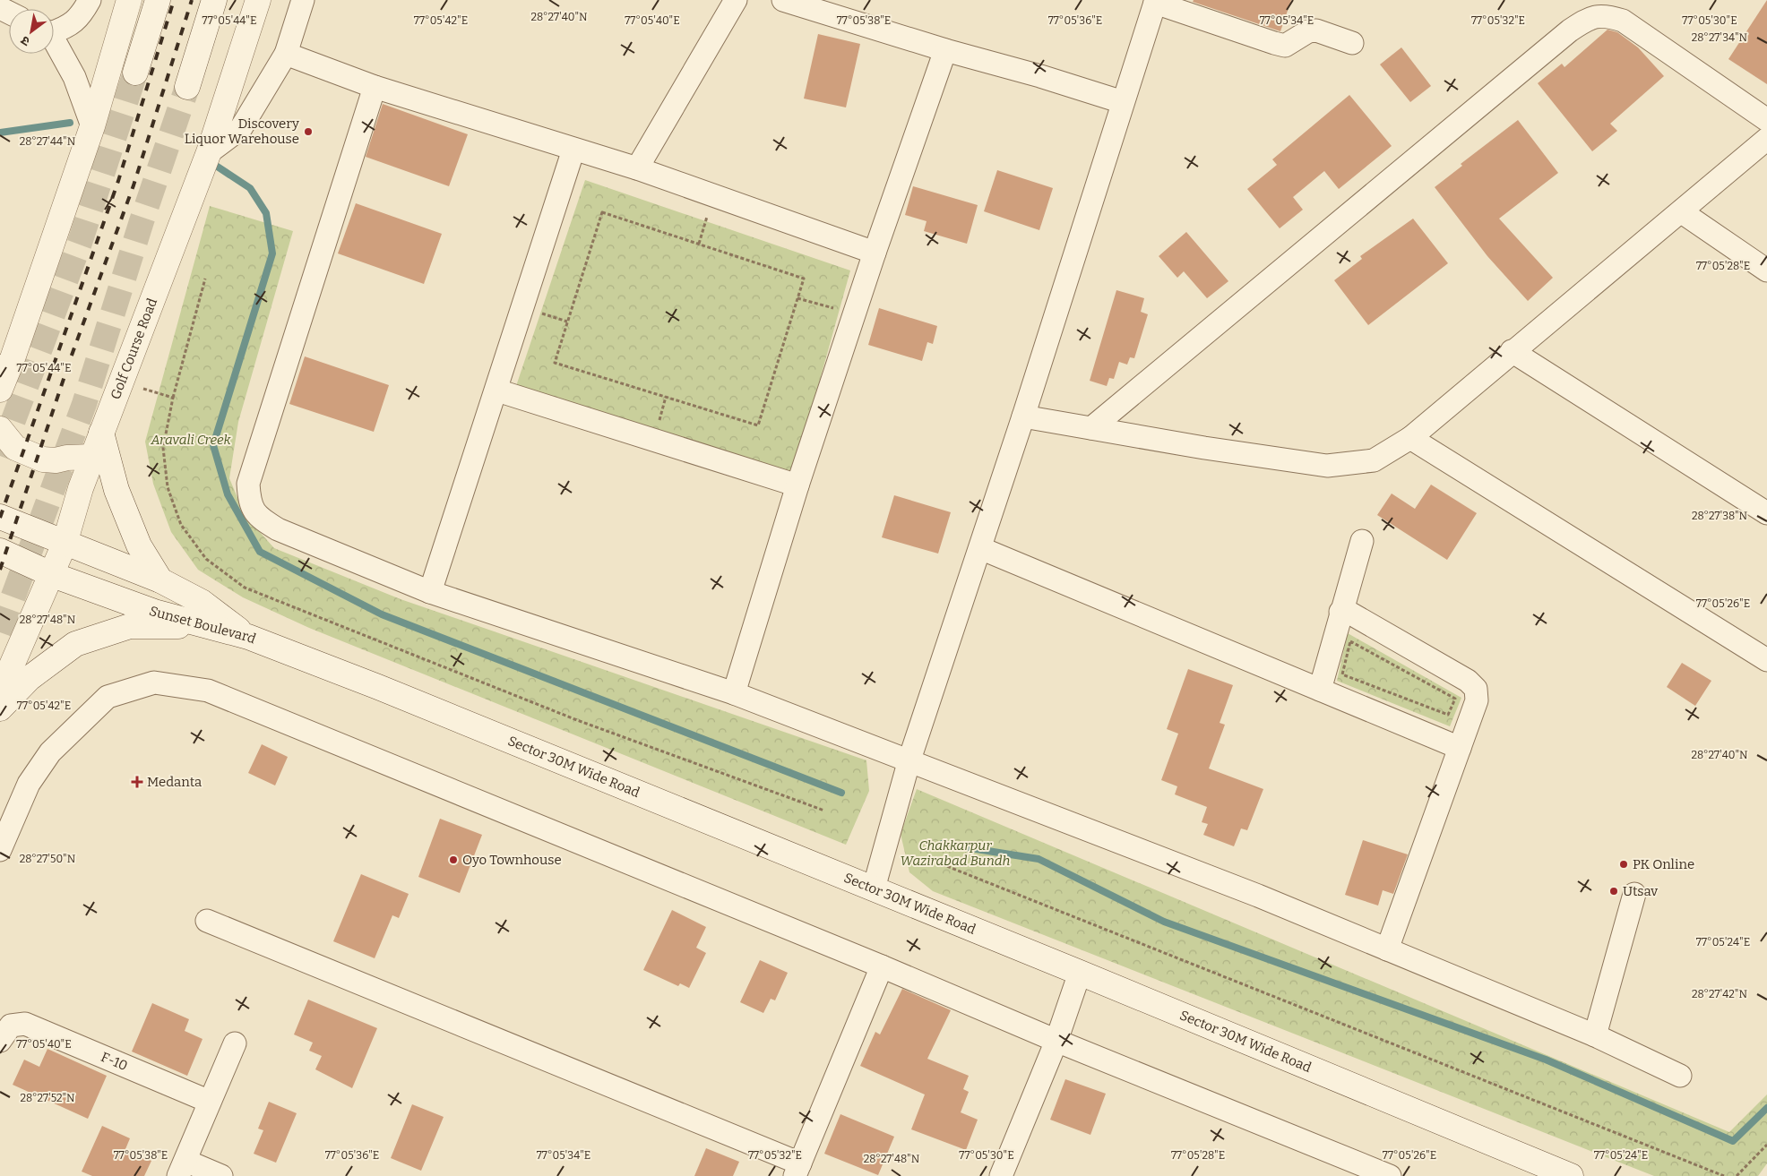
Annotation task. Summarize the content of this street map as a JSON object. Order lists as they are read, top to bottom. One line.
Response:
{"streets":{"main road":["Golf Course Road","Sunset Boulevard","Sector 30M Wide Road"],"street":["F-10"]},"crossings":[["Golf Course Road","Sunset Boulevard"],["Sunset Boulevard","Sector 30M Wide Road"]],"parks":["Aravali Creek","Chakkarpur Wazirabad Bundh"],"places":{"other":["Discovery Liquor Warehouse","Oyo Townhouse","PK Online","Utsav"],"health":["Medanta"]},"north":"bottom left","coordinates":["28°27'40\"N","77°05'44\"E","77°05'42\"E","77°05'40\"E","77°05'38\"E","77°05'36\"E","77°05'34\"E","77°05'32\"E","77°05'30\"E","28°27'34\"N","28°27'44\"N","77°05'28\"E","28°27'38\"N","77°05'26\"E","28°27'48\"N","28°27'50\"N","77°05'24\"E","28°27'42\"N","28°27'52\"N"]}
